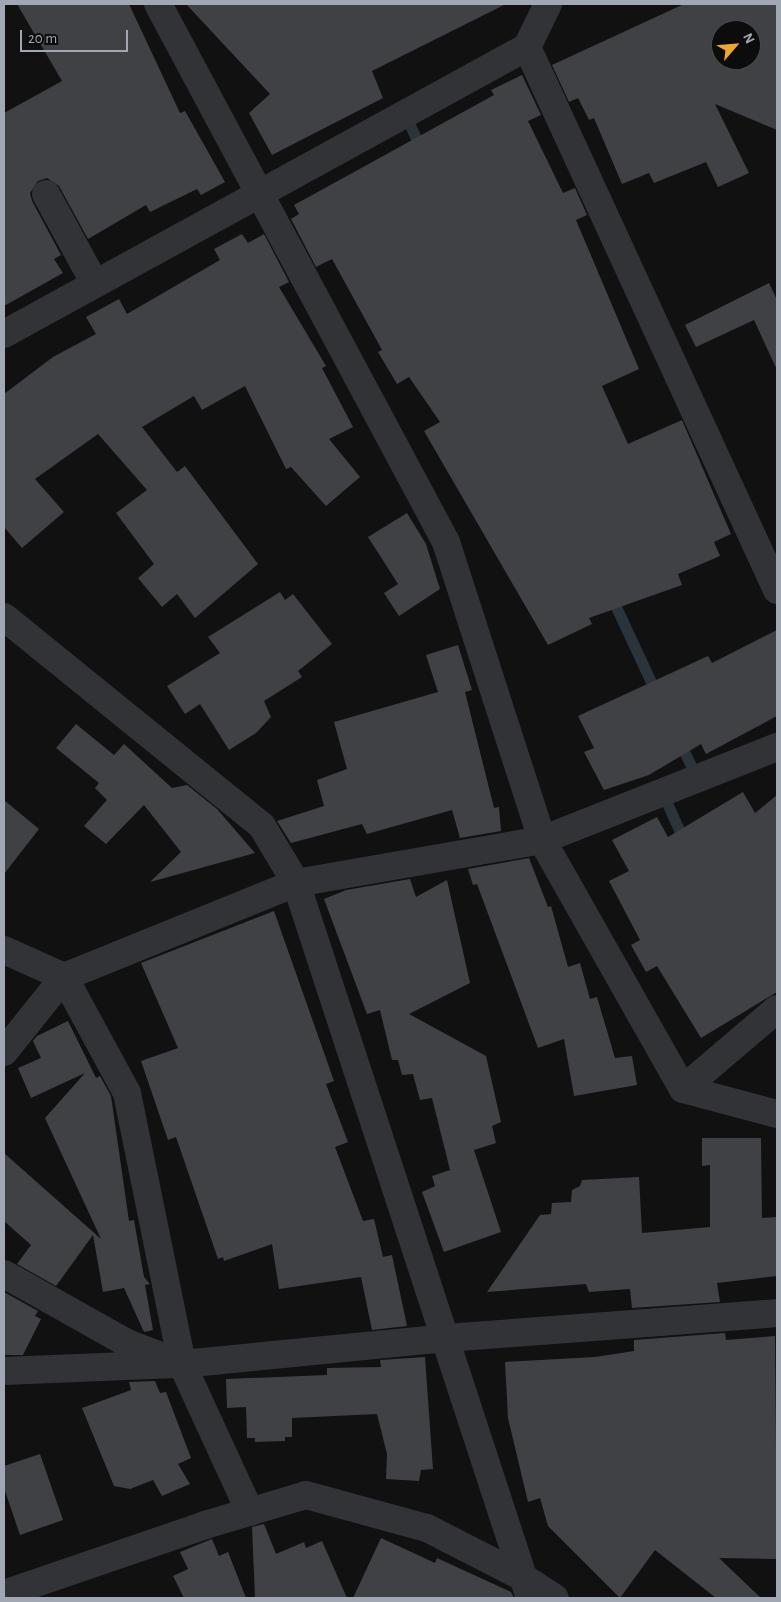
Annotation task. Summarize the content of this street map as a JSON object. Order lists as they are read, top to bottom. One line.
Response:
{"scale_bar":"20 m","north":"top right"}
